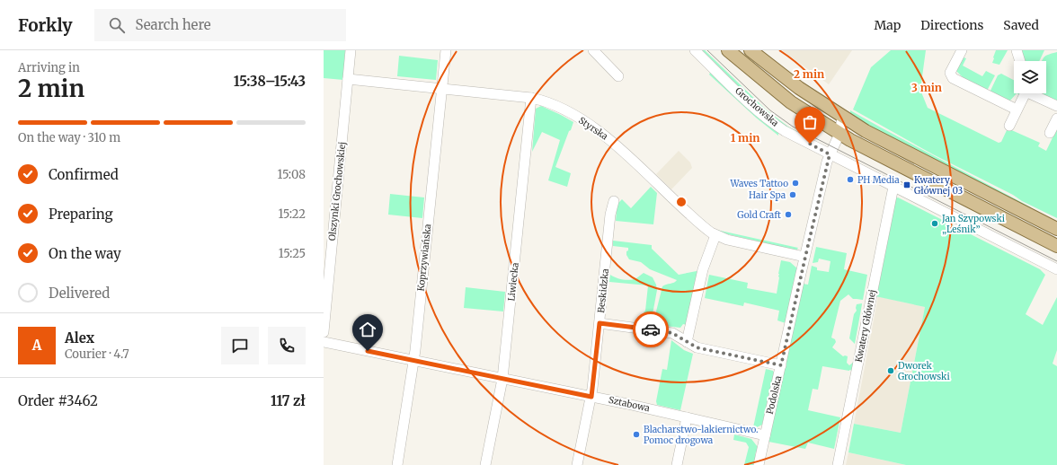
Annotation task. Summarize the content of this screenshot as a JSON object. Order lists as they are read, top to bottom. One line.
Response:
{"streets":{"street":["Grochowska","Styrska","Olszynki Grochowskiej","Koprzywiańska","Liwiecka","Beskidzka","Kwatery Głównej","Podolska","Sztabowa"]},"crossings":[["Grochowska","Kwatery Głównej"],["Grochowska","Podolska"],["Styrska","Olszynki Grochowskiej"],["Styrska","Koprzywiańska"],["Styrska","Liwiecka"],["Styrska","Podolska"],["Koprzywiańska","Sztabowa"],["Liwiecka","Sztabowa"],["Beskidzka","Sztabowa"],["Podolska","Sztabowa"]],"places":{"other":["PH Media","Waves Tattoo","Hair Spa","Gold Craft","Jan Szypowski „Leśnik”","Dworek Grochowski","Blacharstwo-lakiernictwo. Pomoc drogowa"],"transit":["Kwatery Głównej 03"]},"page":{"header":"Forkly","search":"Search here","nav":["Map","Directions","Saved"],"heading":["2 min","Arriving in","15:38–15:43"],"panel":["Alex","Courier · 4.7","Order #3462","117 zł"],"bar":"On the way · 310 m","list":[["Confirmed","15:08"],["Preparing","15:22"],["On the way","15:25"],"Delivered"],"round":"A"},"rings":["2 min","3 min","1 min"]}
